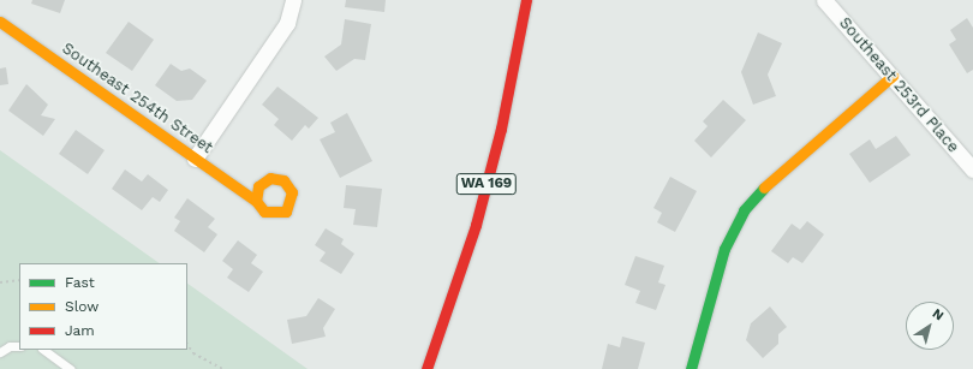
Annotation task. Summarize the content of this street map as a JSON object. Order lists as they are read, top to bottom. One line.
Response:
{"streets":{"street":["Southeast 253rd Place","Southeast 254th Street","WA 169"]},"legend":["Fast","Slow","Jam"],"north":"top right"}
